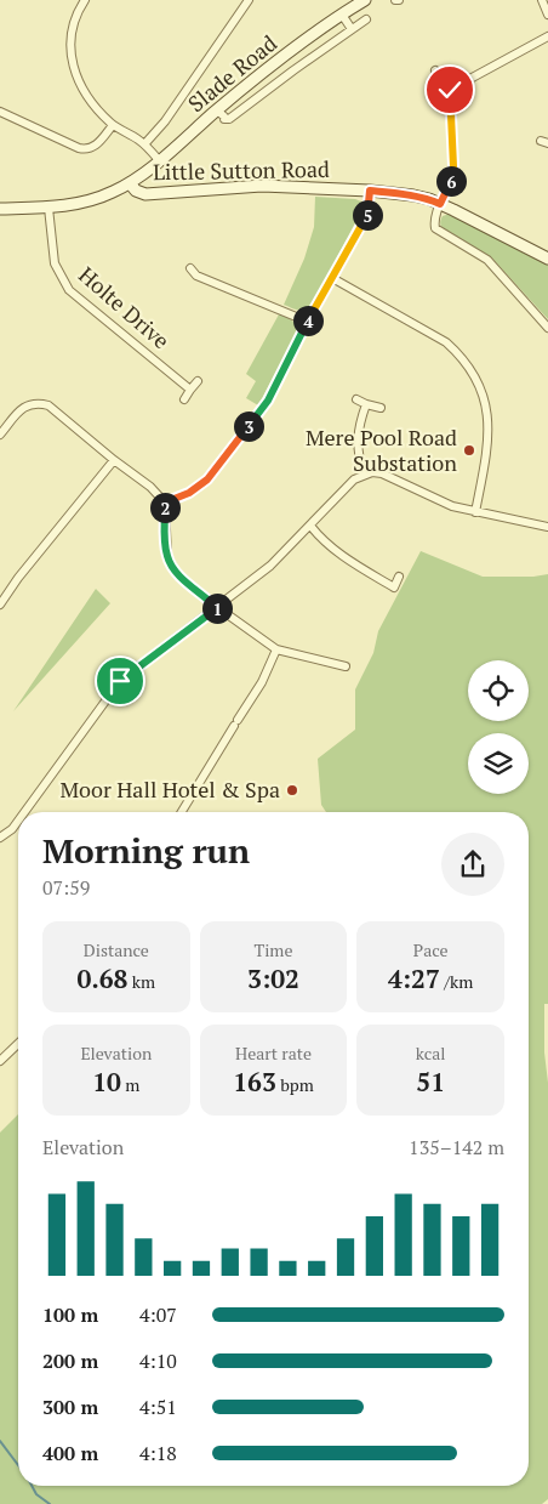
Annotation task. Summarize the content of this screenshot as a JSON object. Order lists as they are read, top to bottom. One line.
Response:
{"streets":{"street":["Slade Road","Little Sutton Road","Holte Drive"]},"crossings":[["Slade Road","Little Sutton Road"],["Little Sutton Road","Holte Drive"]],"places":["Mere Pool Road Substation","Moor Hall Hotel & Spa"],"page":{"pins":["6","5","4","3","2","1"],"heading":["Morning run","07:59"],"stats":[["Distance","0.68 km"],["Time","3:02"],["Pace","4:27 /km"],["Elevation","10 m"],["Heart rate","163 bpm"],["kcal","51"]],"chart":["Elevation","135–142 m"],"list":[{"name":"100 m","note":"4:07"},{"name":"200 m","note":"4:10"},{"name":"300 m","note":"4:51"},{"name":"400 m","note":"4:18"}]}}
